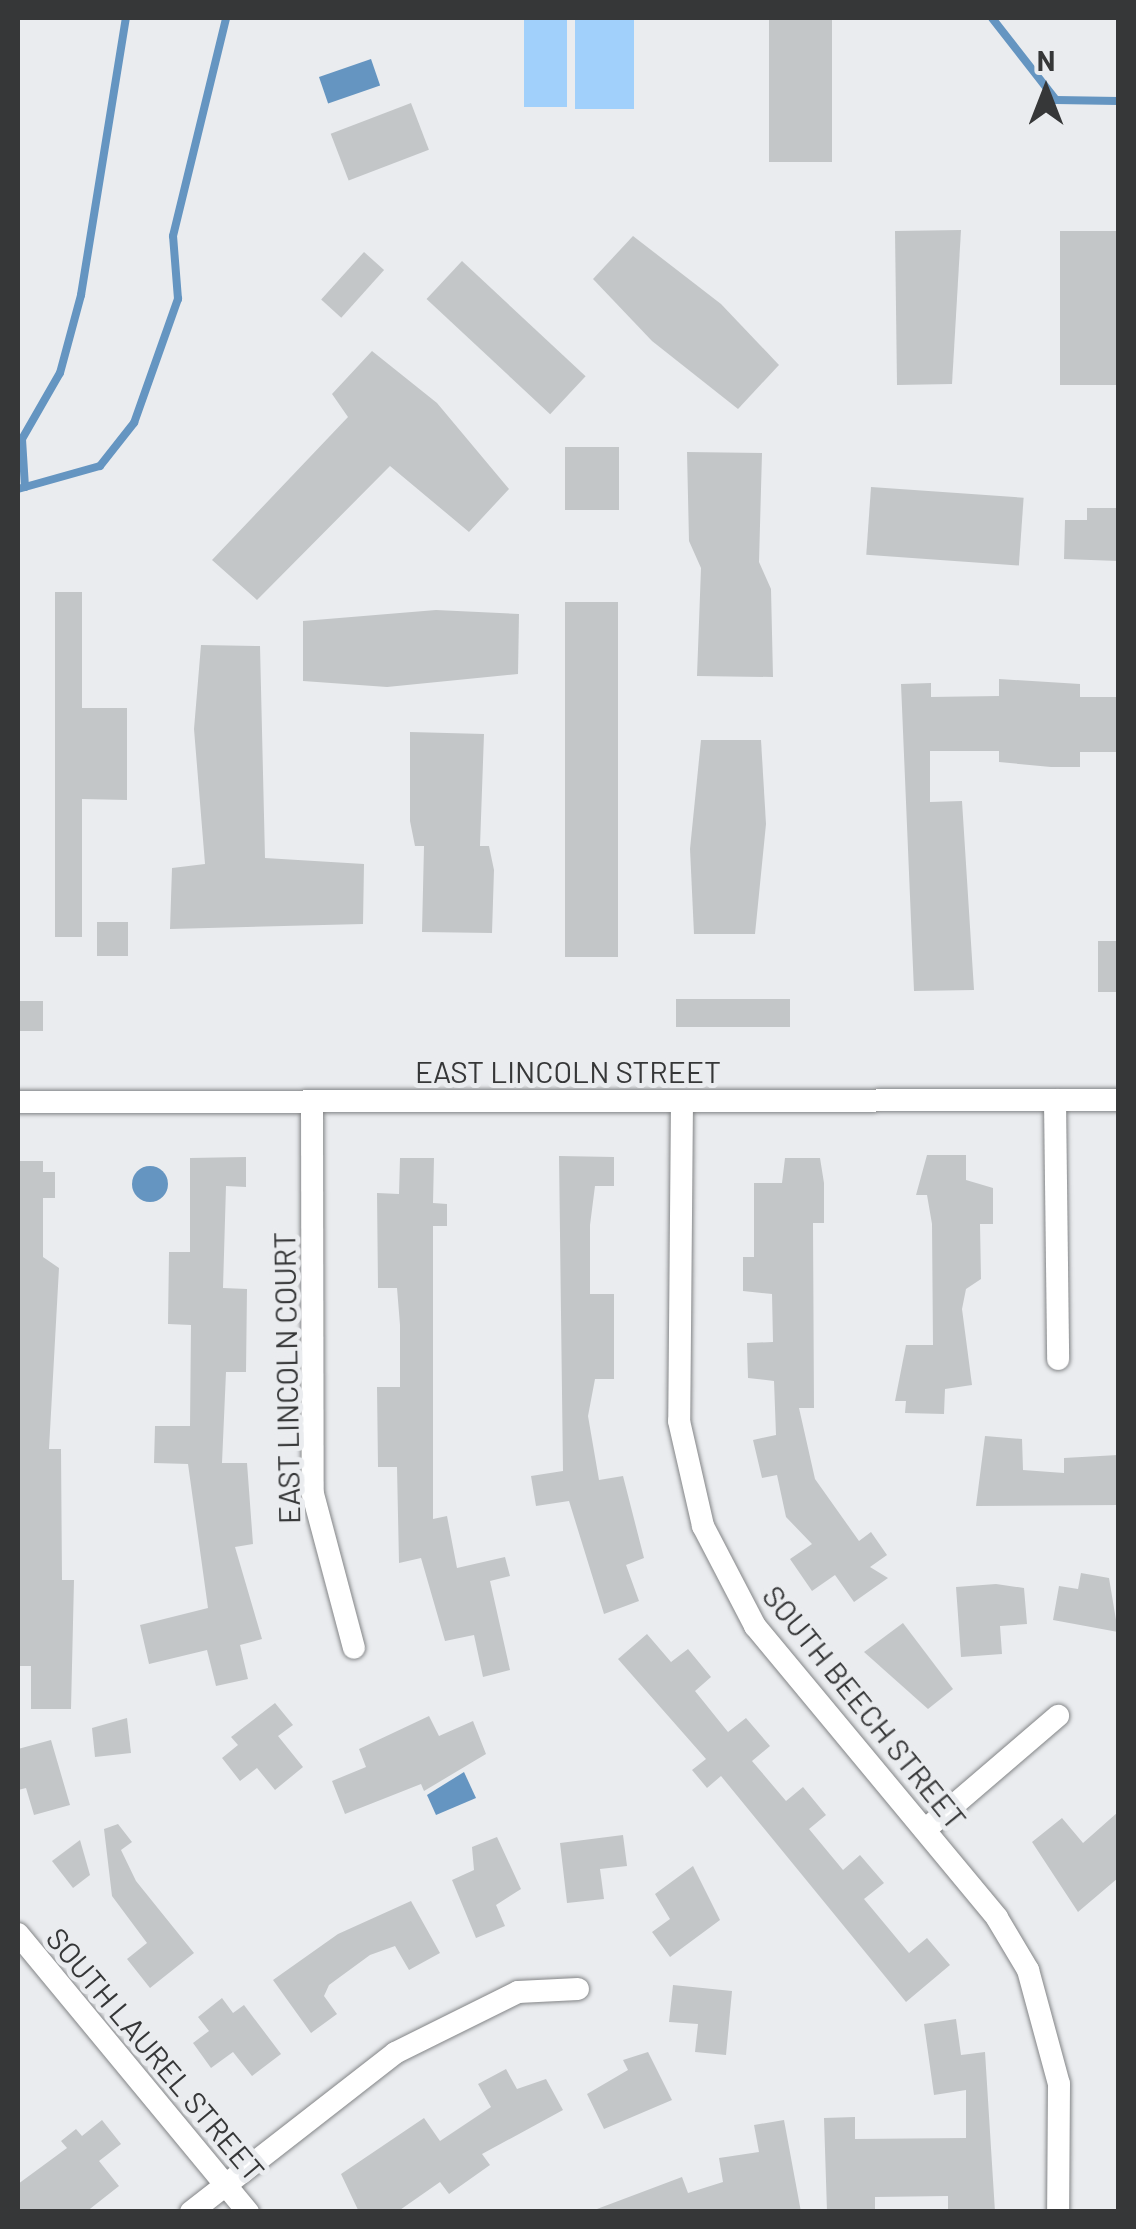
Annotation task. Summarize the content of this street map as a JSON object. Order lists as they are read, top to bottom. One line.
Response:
{"streets":{"street":["EAST LINCOLN STREET","EAST LINCOLN COURT","SOUTH BEECH STREET","SOUTH LAUREL STREET"]},"crossings":[["EAST LINCOLN STREET","EAST LINCOLN COURT"],["EAST LINCOLN STREET","SOUTH BEECH STREET"]],"north":"top"}
